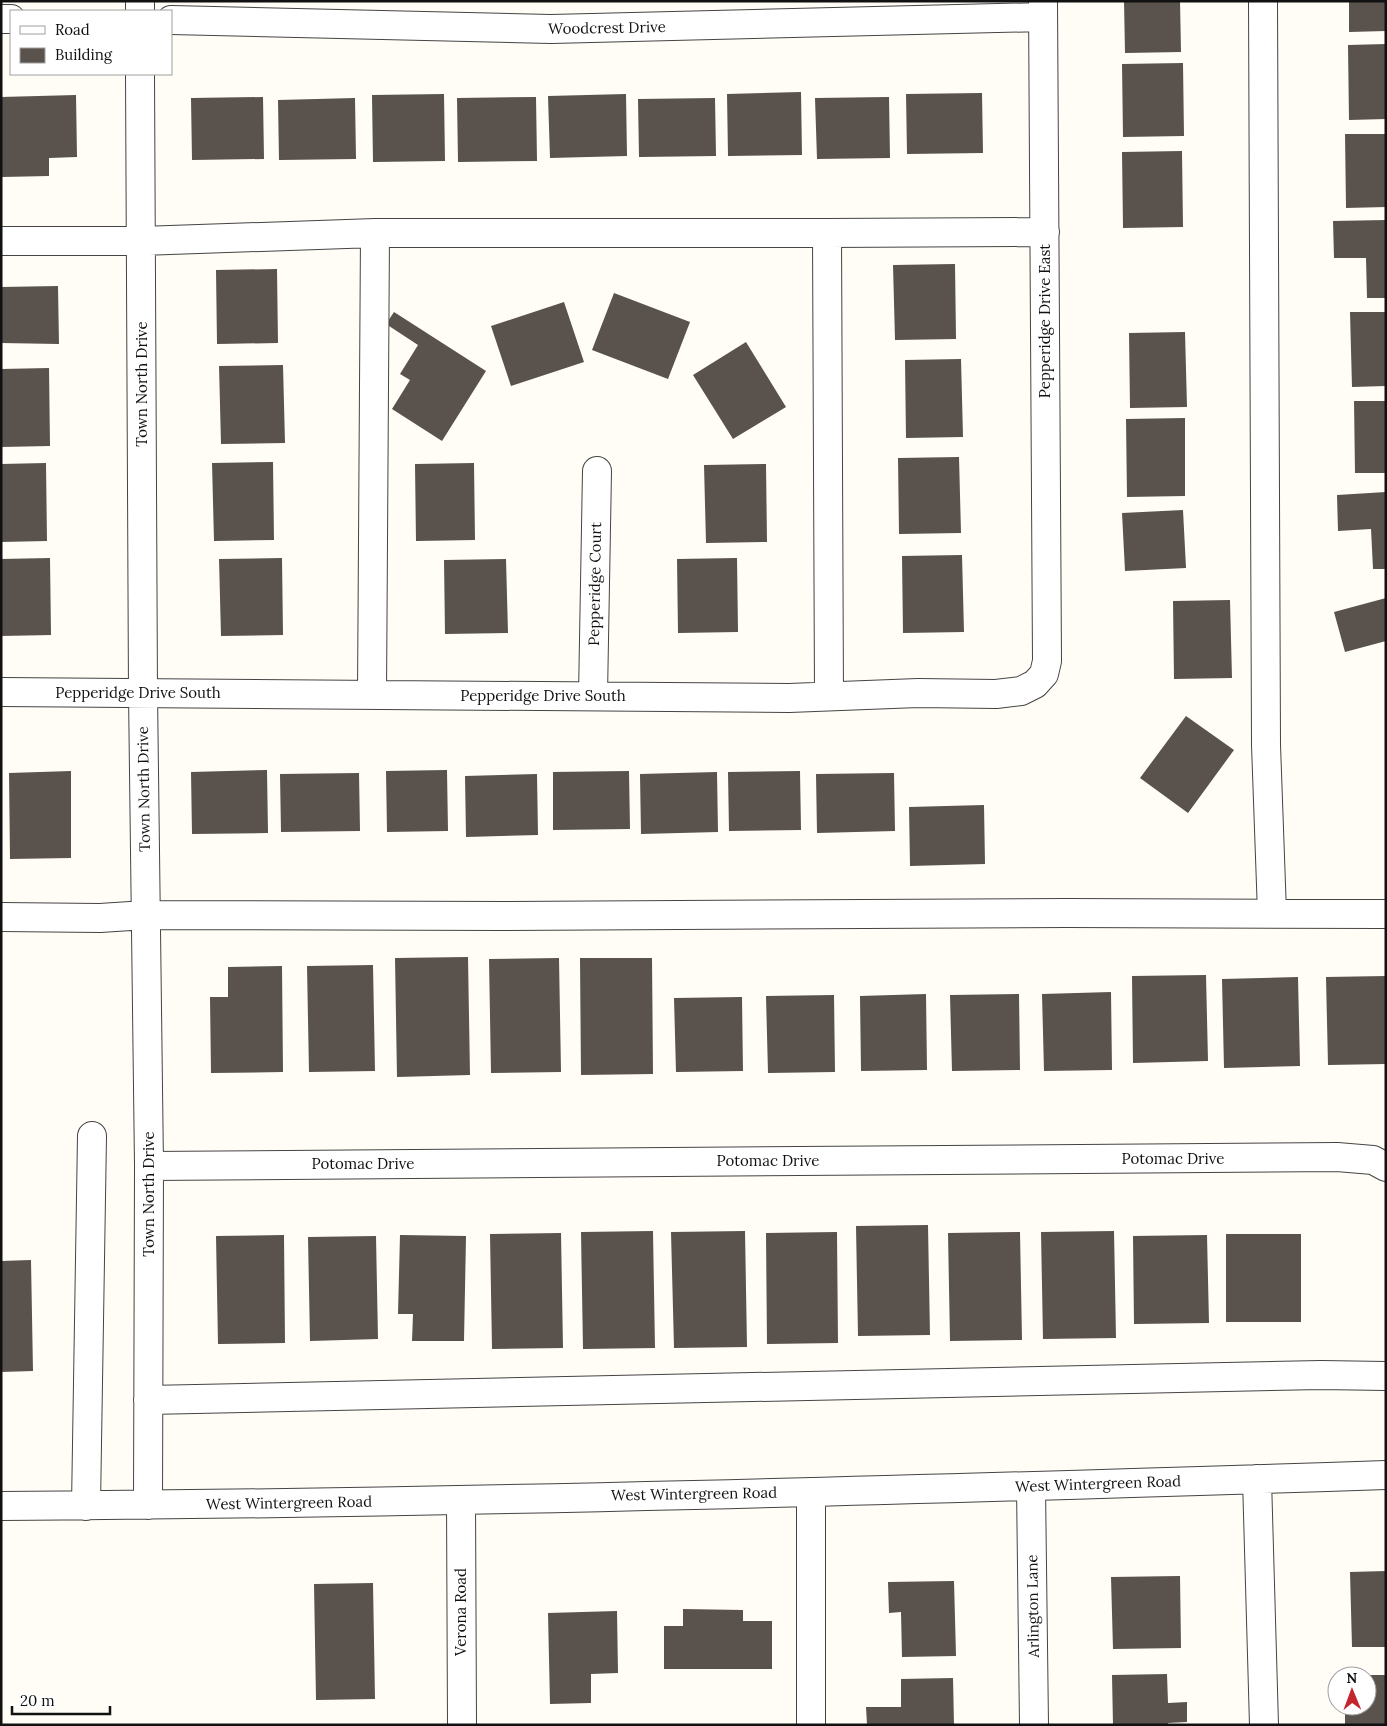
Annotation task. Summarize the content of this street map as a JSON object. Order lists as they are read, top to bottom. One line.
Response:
{"streets":{"street":["Woodcrest Drive","Pepperidge Drive East","Town North Drive","Pepperidge Court","Pepperidge Drive South","Potomac Drive","West Wintergreen Road","Arlington Lane","Verona Road"]},"crossings":[["Woodcrest Drive","Pepperidge Drive East"],["Pepperidge Drive East","Pepperidge Drive South"],["Town North Drive","Pepperidge Drive South"],["Town North Drive","Potomac Drive"],["Town North Drive","West Wintergreen Road"],["Pepperidge Court","Pepperidge Drive South"],["West Wintergreen Road","Arlington Lane"],["West Wintergreen Road","Verona Road"]],"legend":["Road","Building"],"scale_bar":"20 m","north":"top"}
